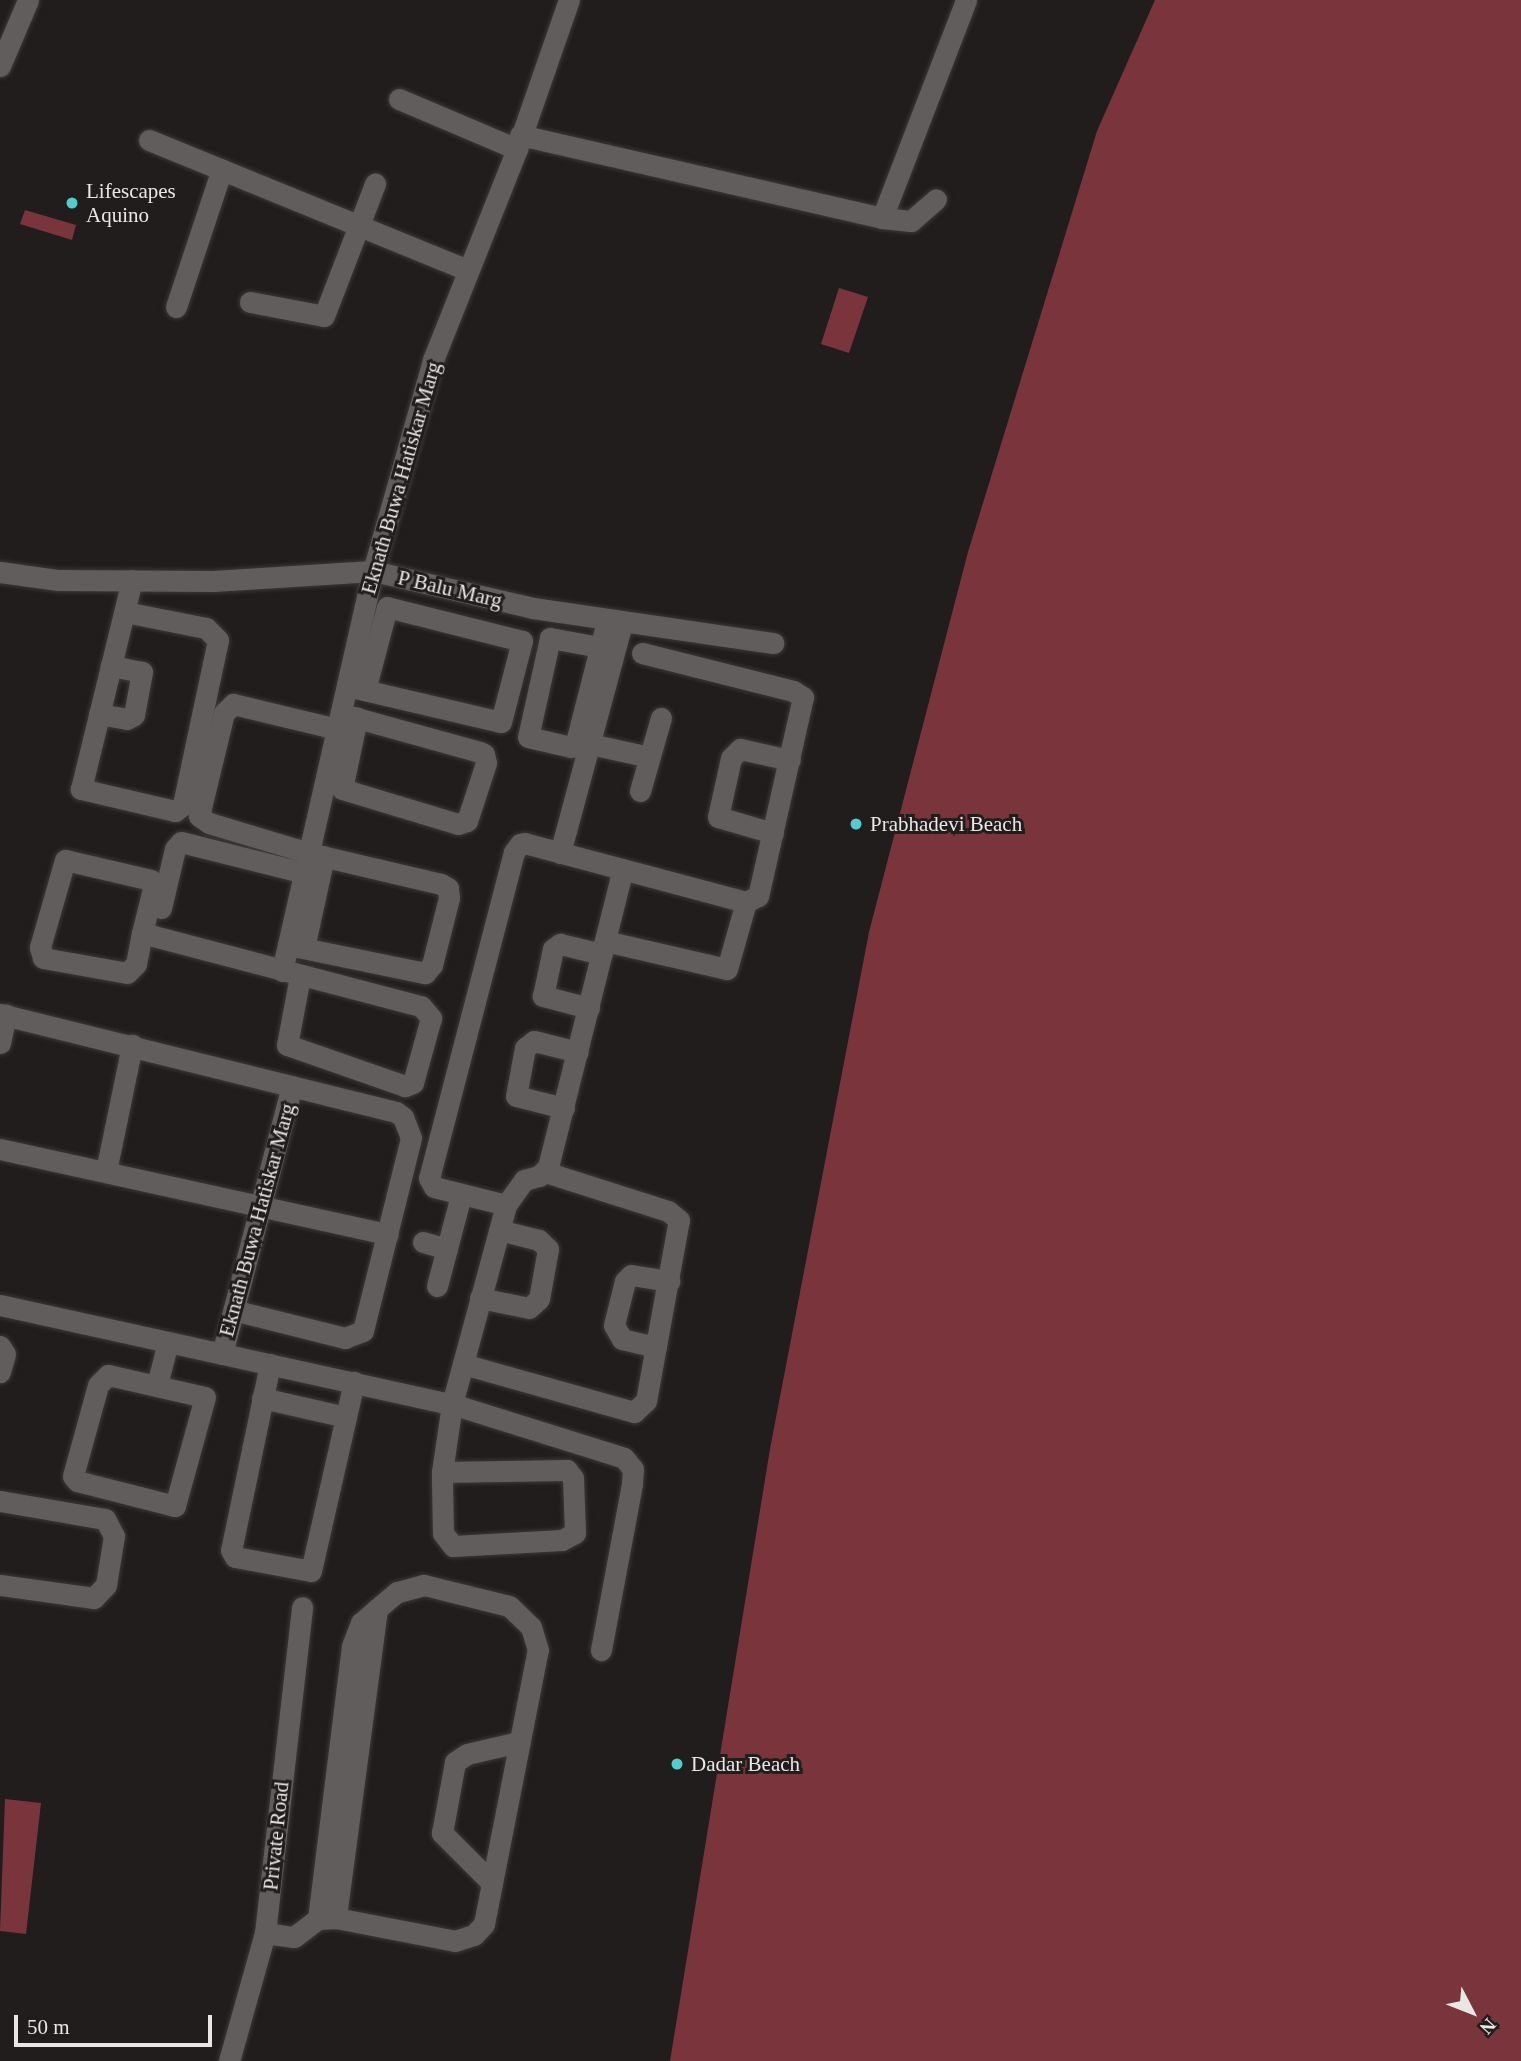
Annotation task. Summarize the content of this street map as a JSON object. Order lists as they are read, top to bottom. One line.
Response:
{"streets":{"street":["Eknath Buwa Hatiskar Marg","P Balu Marg","Private Road"]},"crossings":[["Eknath Buwa Hatiskar Marg","P Balu Marg"]],"places":["Lifescapes Aquino","Prabhadevi Beach","Dadar Beach"],"scale_bar":"50 m","north":"bottom right"}
